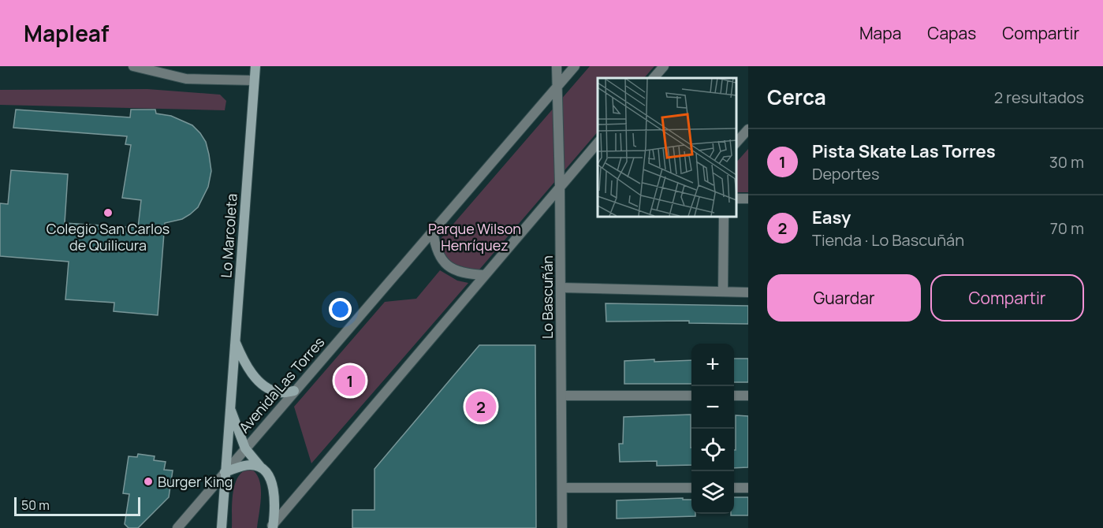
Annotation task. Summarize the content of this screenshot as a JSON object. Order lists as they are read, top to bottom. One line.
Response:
{"streets":{"main road":["Lo Marcoleta"],"street":["Lo Bascuñán","Avenida Las Torres"]},"crossings":[["Lo Marcoleta","Avenida Las Torres"],["Lo Bascuñán","Avenida Las Torres"]],"parks":["Parque Wilson Henríquez"],"places":["Colegio San Carlos de Quilicura","Burger King"],"scale_bar":"50 m","page":{"header":"Mapleaf","nav":["Mapa","Capas","Compartir"],"heading":["Cerca","2 resultados"],"list":[{"mark":"1","name":"Pista Skate Las Torres","note":"Deportes","value":"30 m"},{"mark":"2","name":"Easy","note":"Tienda · Lo Bascuñán","value":"70 m"}],"buttons":["Guardar","Compartir"],"map_buttons":["+","−"],"pins":["1","2"],"scale":"50 m"}}
